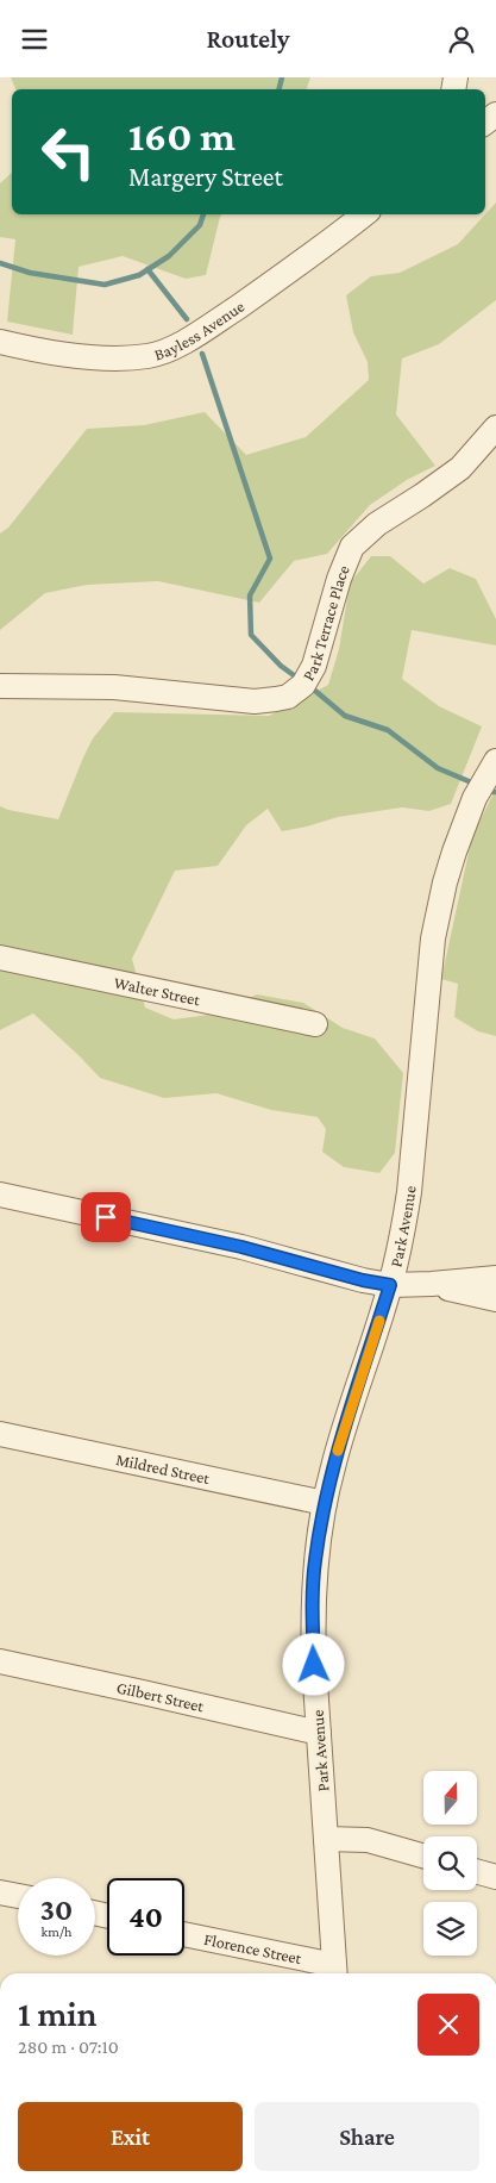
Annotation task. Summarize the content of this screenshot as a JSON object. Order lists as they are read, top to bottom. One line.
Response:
{"streets":{"street":["Bayless Avenue","Park Terrace Place","Walter Street","Park Avenue","Mildred Street","Gilbert Street","Florence Street"]},"crossings":[["Park Avenue","Mildred Street"],["Park Avenue","Gilbert Street"],["Park Avenue","Florence Street"]],"north":"top","page":{"header":"Routely","turn":["160 m","Margery Street"],"speed":"30 km/h","limit":"40","heading":["1 min","280 m · 07:10"],"buttons":["Exit","Share"]}}
